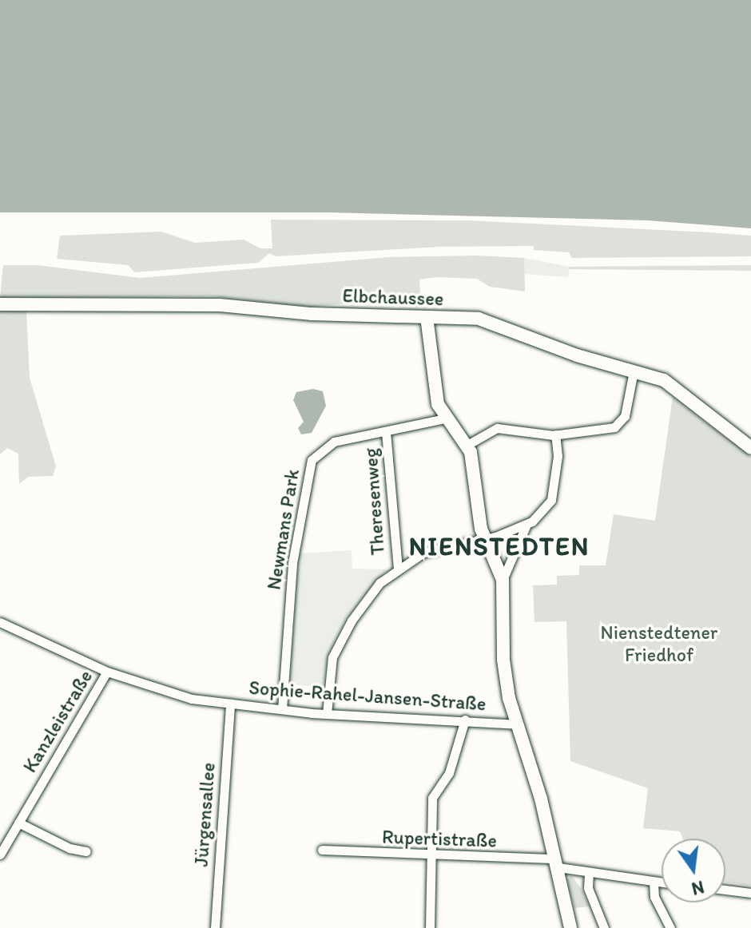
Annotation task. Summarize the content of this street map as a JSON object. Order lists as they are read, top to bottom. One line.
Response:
{"streets":{"main road":["Elbchaussee"],"street":["Theresenweg","Newmans Park","Sophie-Rahel-Jansen-Straße","Kanzleistraße","Jürgensallee","Rupertistraße"]},"crossings":[["Theresenweg","Newmans Park"],["Newmans Park","Sophie-Rahel-Jansen-Straße"],["Sophie-Rahel-Jansen-Straße","Kanzleistraße"],["Sophie-Rahel-Jansen-Straße","Jürgensallee"]],"districts":["NIENSTEDTEN"],"parks":["Nienstedtener Friedhof"],"north":"bottom"}
